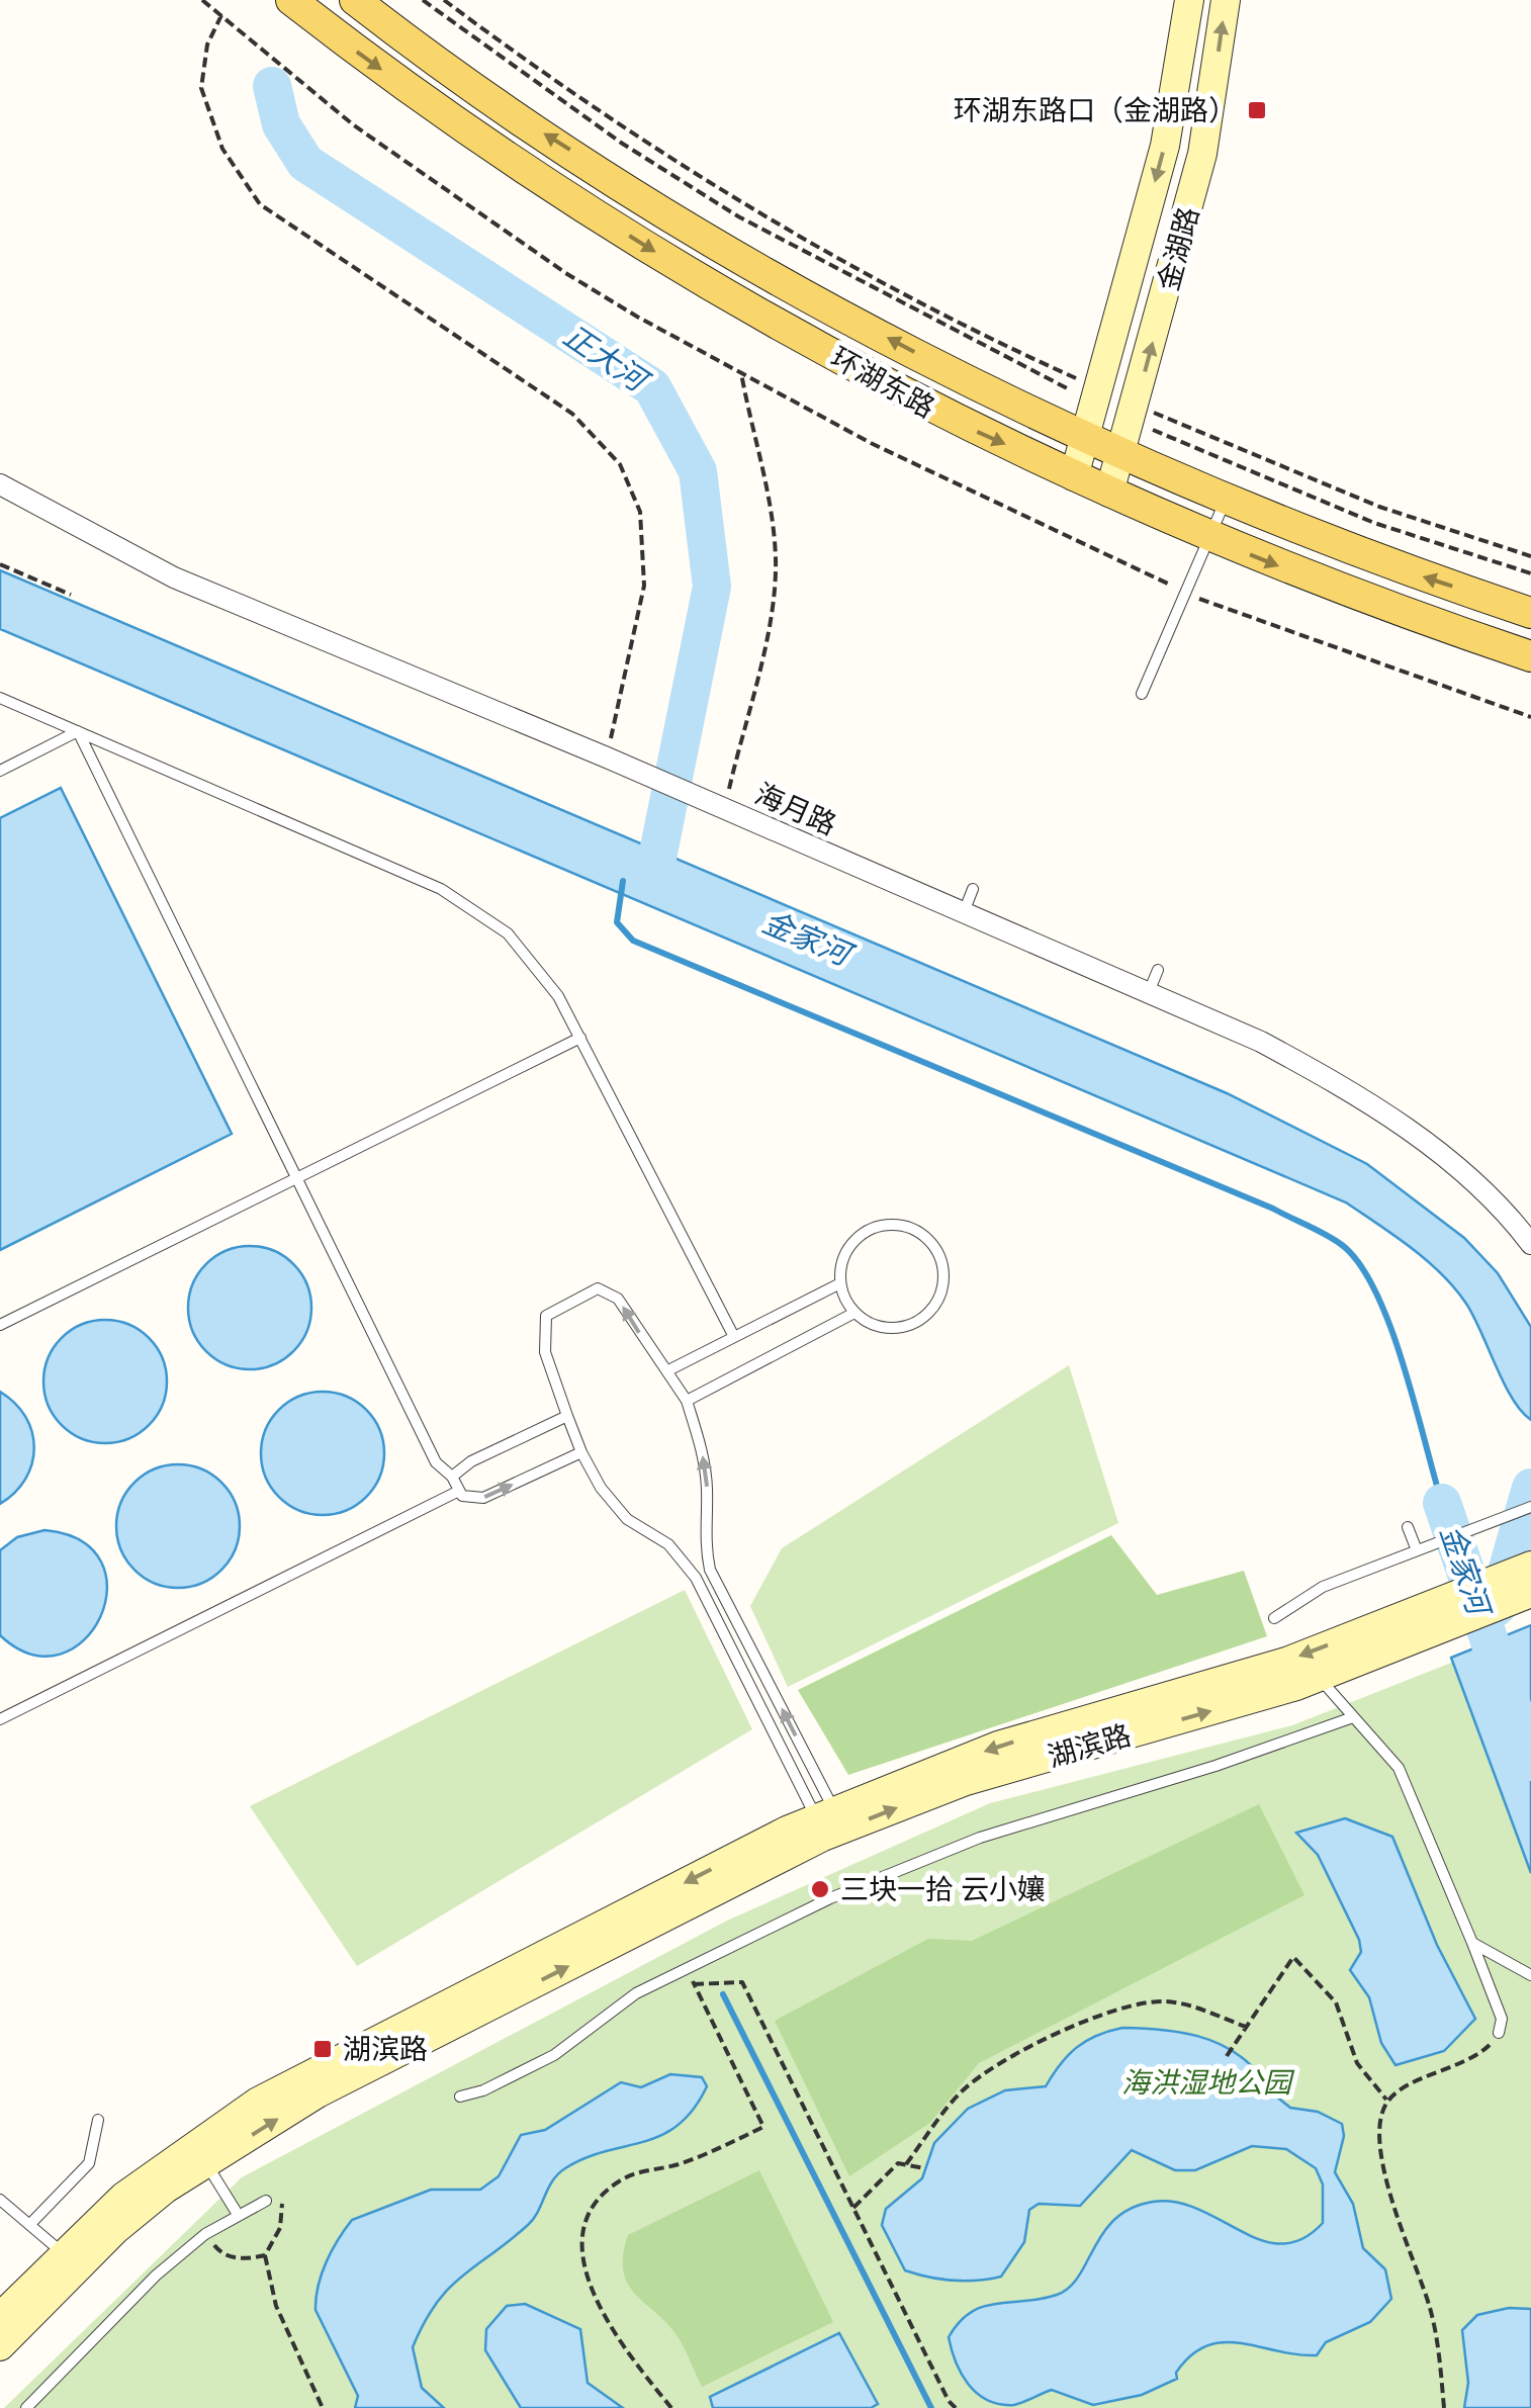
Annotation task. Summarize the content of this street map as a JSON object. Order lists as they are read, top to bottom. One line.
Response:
{"streets":{"main road":["金湖路","环湖东路","湖滨路"],"street":["海月路"]},"crossings":[["金湖路","环湖东路"]],"water":["正大河","金家河"],"parks":["海洪湿地公园"],"places":{"transit":["环湖东路口（金湖路）","湖滨路"],"other":["三块一拾 云小孃"]}}
